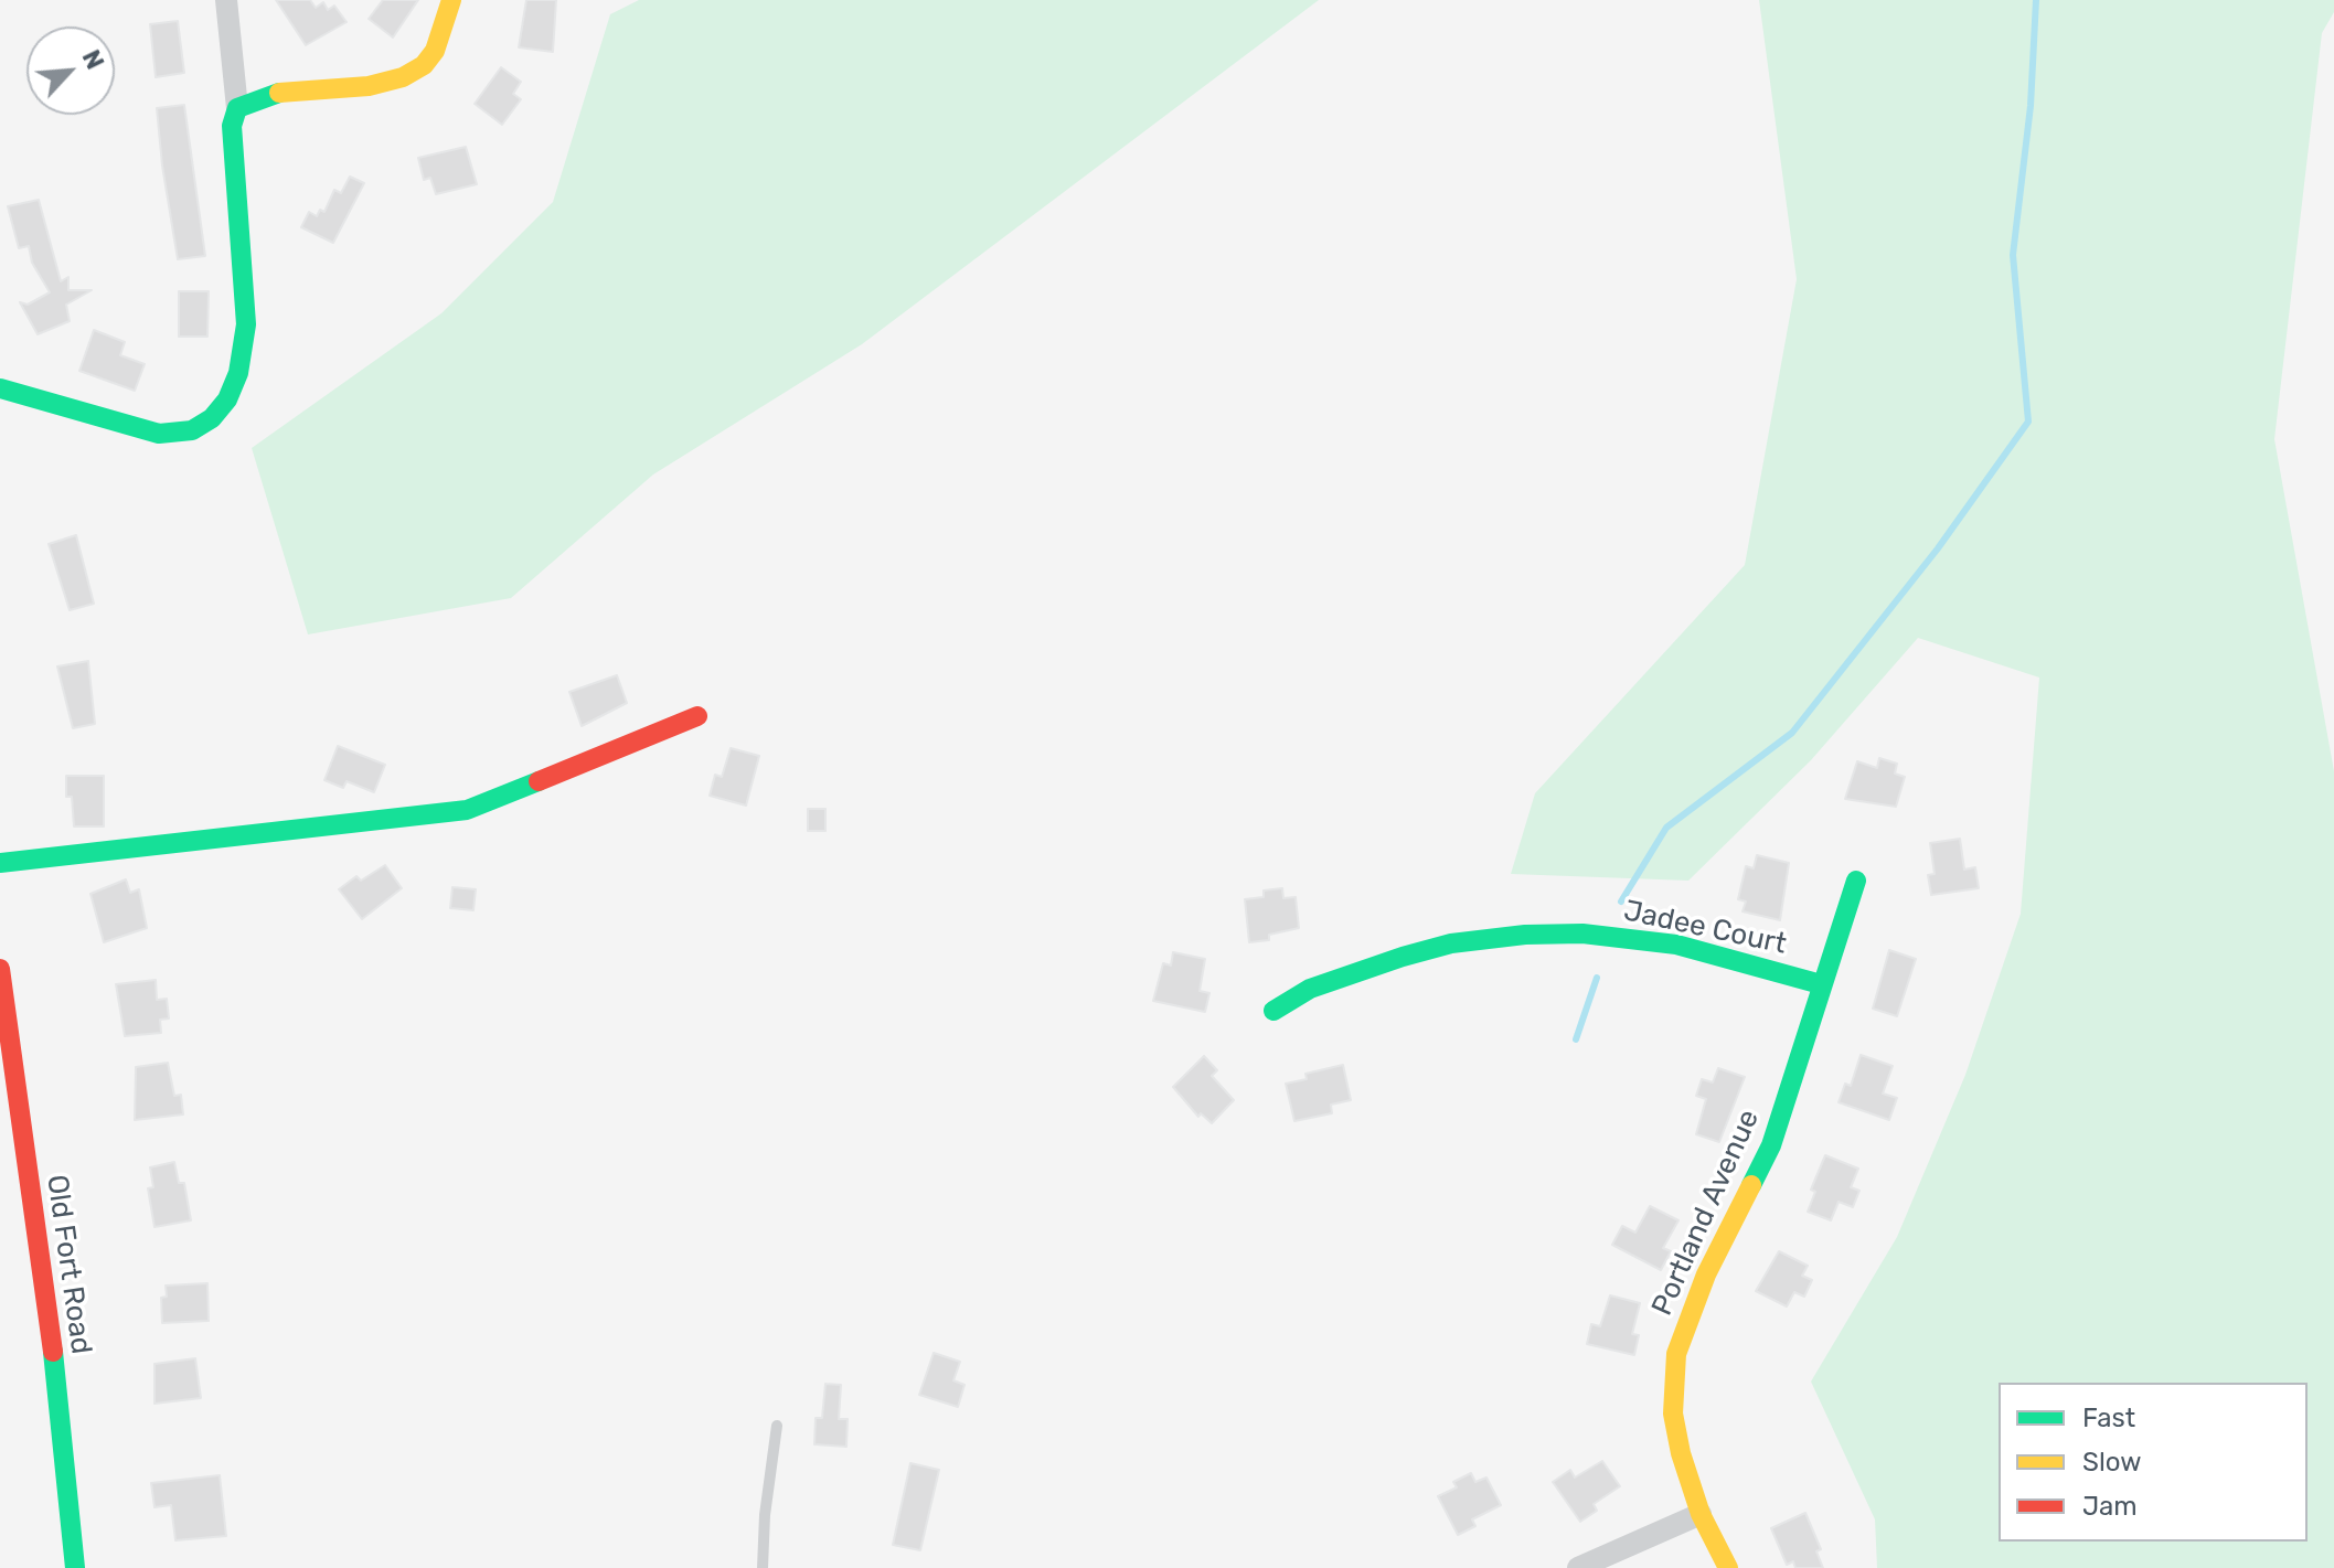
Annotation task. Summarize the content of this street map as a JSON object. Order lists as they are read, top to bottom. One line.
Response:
{"streets":{"street":["Jadee Court","Portland Avenue","Old Fort Road"]},"crossings":[["Jadee Court","Portland Avenue"]],"legend":["Fast","Slow","Jam"],"north":"top right"}
